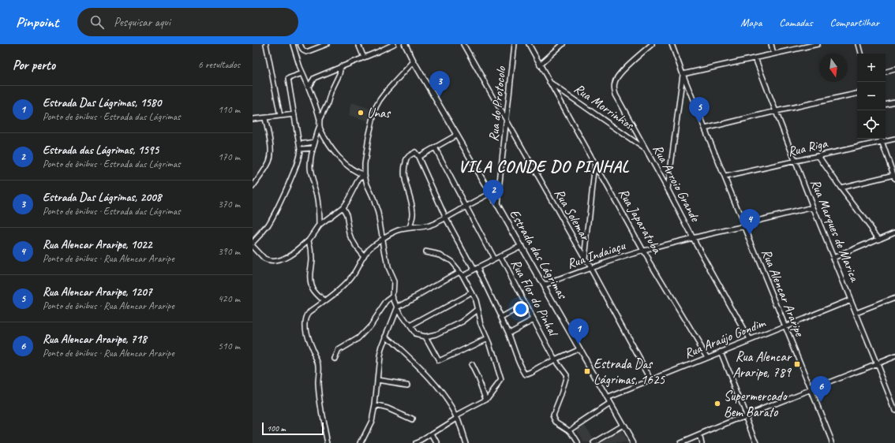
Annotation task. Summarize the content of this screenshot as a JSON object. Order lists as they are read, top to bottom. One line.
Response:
{"streets":{"main road":["Estrada das Lágrimas"],"street":["Rua do Protocolo","Rua Morrinhos","Rua Riga","Rua Arroio Grande","Rua Solemar","Rua Japaratuba","Rua Marques de Marica","Rua Indaiaçu","Rua Alencar Araripe","Rua Flor do Pinhal","Rua Araújo Gondim"]},"crossings":[["Rua do Protocolo","Rua Solemar"],["Rua do Protocolo","Estrada das Lágrimas"],["Rua Morrinhos","Rua Arroio Grande"],["Rua Morrinhos","Rua Japaratuba"],["Rua Riga","Rua Marques de Marica"],["Rua Riga","Rua Alencar Araripe"],["Rua Arroio Grande","Rua Indaiaçu"],["Rua Arroio Grande","Rua Araújo Gondim"],["Rua Solemar","Rua Indaiaçu"],["Rua Solemar","Rua Araújo Gondim"],["Rua Japaratuba","Rua Indaiaçu"],["Rua Japaratuba","Rua Araújo Gondim"],["Rua Marques de Marica","Rua Indaiaçu"],["Rua Marques de Marica","Rua Araújo Gondim"],["Estrada das Lágrimas","Rua Indaiaçu"],["Estrada das Lágrimas","Rua Araújo Gondim"],["Rua Indaiaçu","Rua Alencar Araripe"],["Rua Alencar Araripe","Rua Araújo Gondim"]],"districts":["VILA CONDE DO PINHAL"],"places":{"other":["Unas","Supermercado Bem Barato"],"transit":["Rua Alencar Araripe, 789","Estrada Das Lágrimas, 1625"]},"scale_bar":"100 m","north":"bottom","page":{"header":"Pinpoint","search":"Pesquisar aqui","nav":["Mapa","Camadas","Compartilhar"],"heading":["Por perto","6 resultados"],"map_buttons":["+","−"],"pins":["3","5","2","4","1","6"],"list":[{"mark":"1","name":"Estrada Das Lágrimas, 1580","note":"Ponto de ônibus · Estrada das Lágrimas","value":"110 m"},{"mark":"2","name":"Estrada das Lágrimas, 1595","note":"Ponto de ônibus · Estrada das Lágrimas","value":"170 m"},{"mark":"3","name":"Estrada Das Lágrimas, 2008","note":"Ponto de ônibus · Estrada das Lágrimas","value":"370 m"},{"mark":"4","name":"Rua Alencar Araripe, 1022","note":"Ponto de ônibus · Rua Alencar Araripe","value":"390 m"},{"mark":"5","name":"Rua Alencar Araripe, 1207","note":"Ponto de ônibus · Rua Alencar Araripe","value":"420 m"},{"mark":"6","name":"Rua Alencar Araripe, 718","note":"Ponto de ônibus · Rua Alencar Araripe","value":"510 m"}],"scale":"100 m"}}
